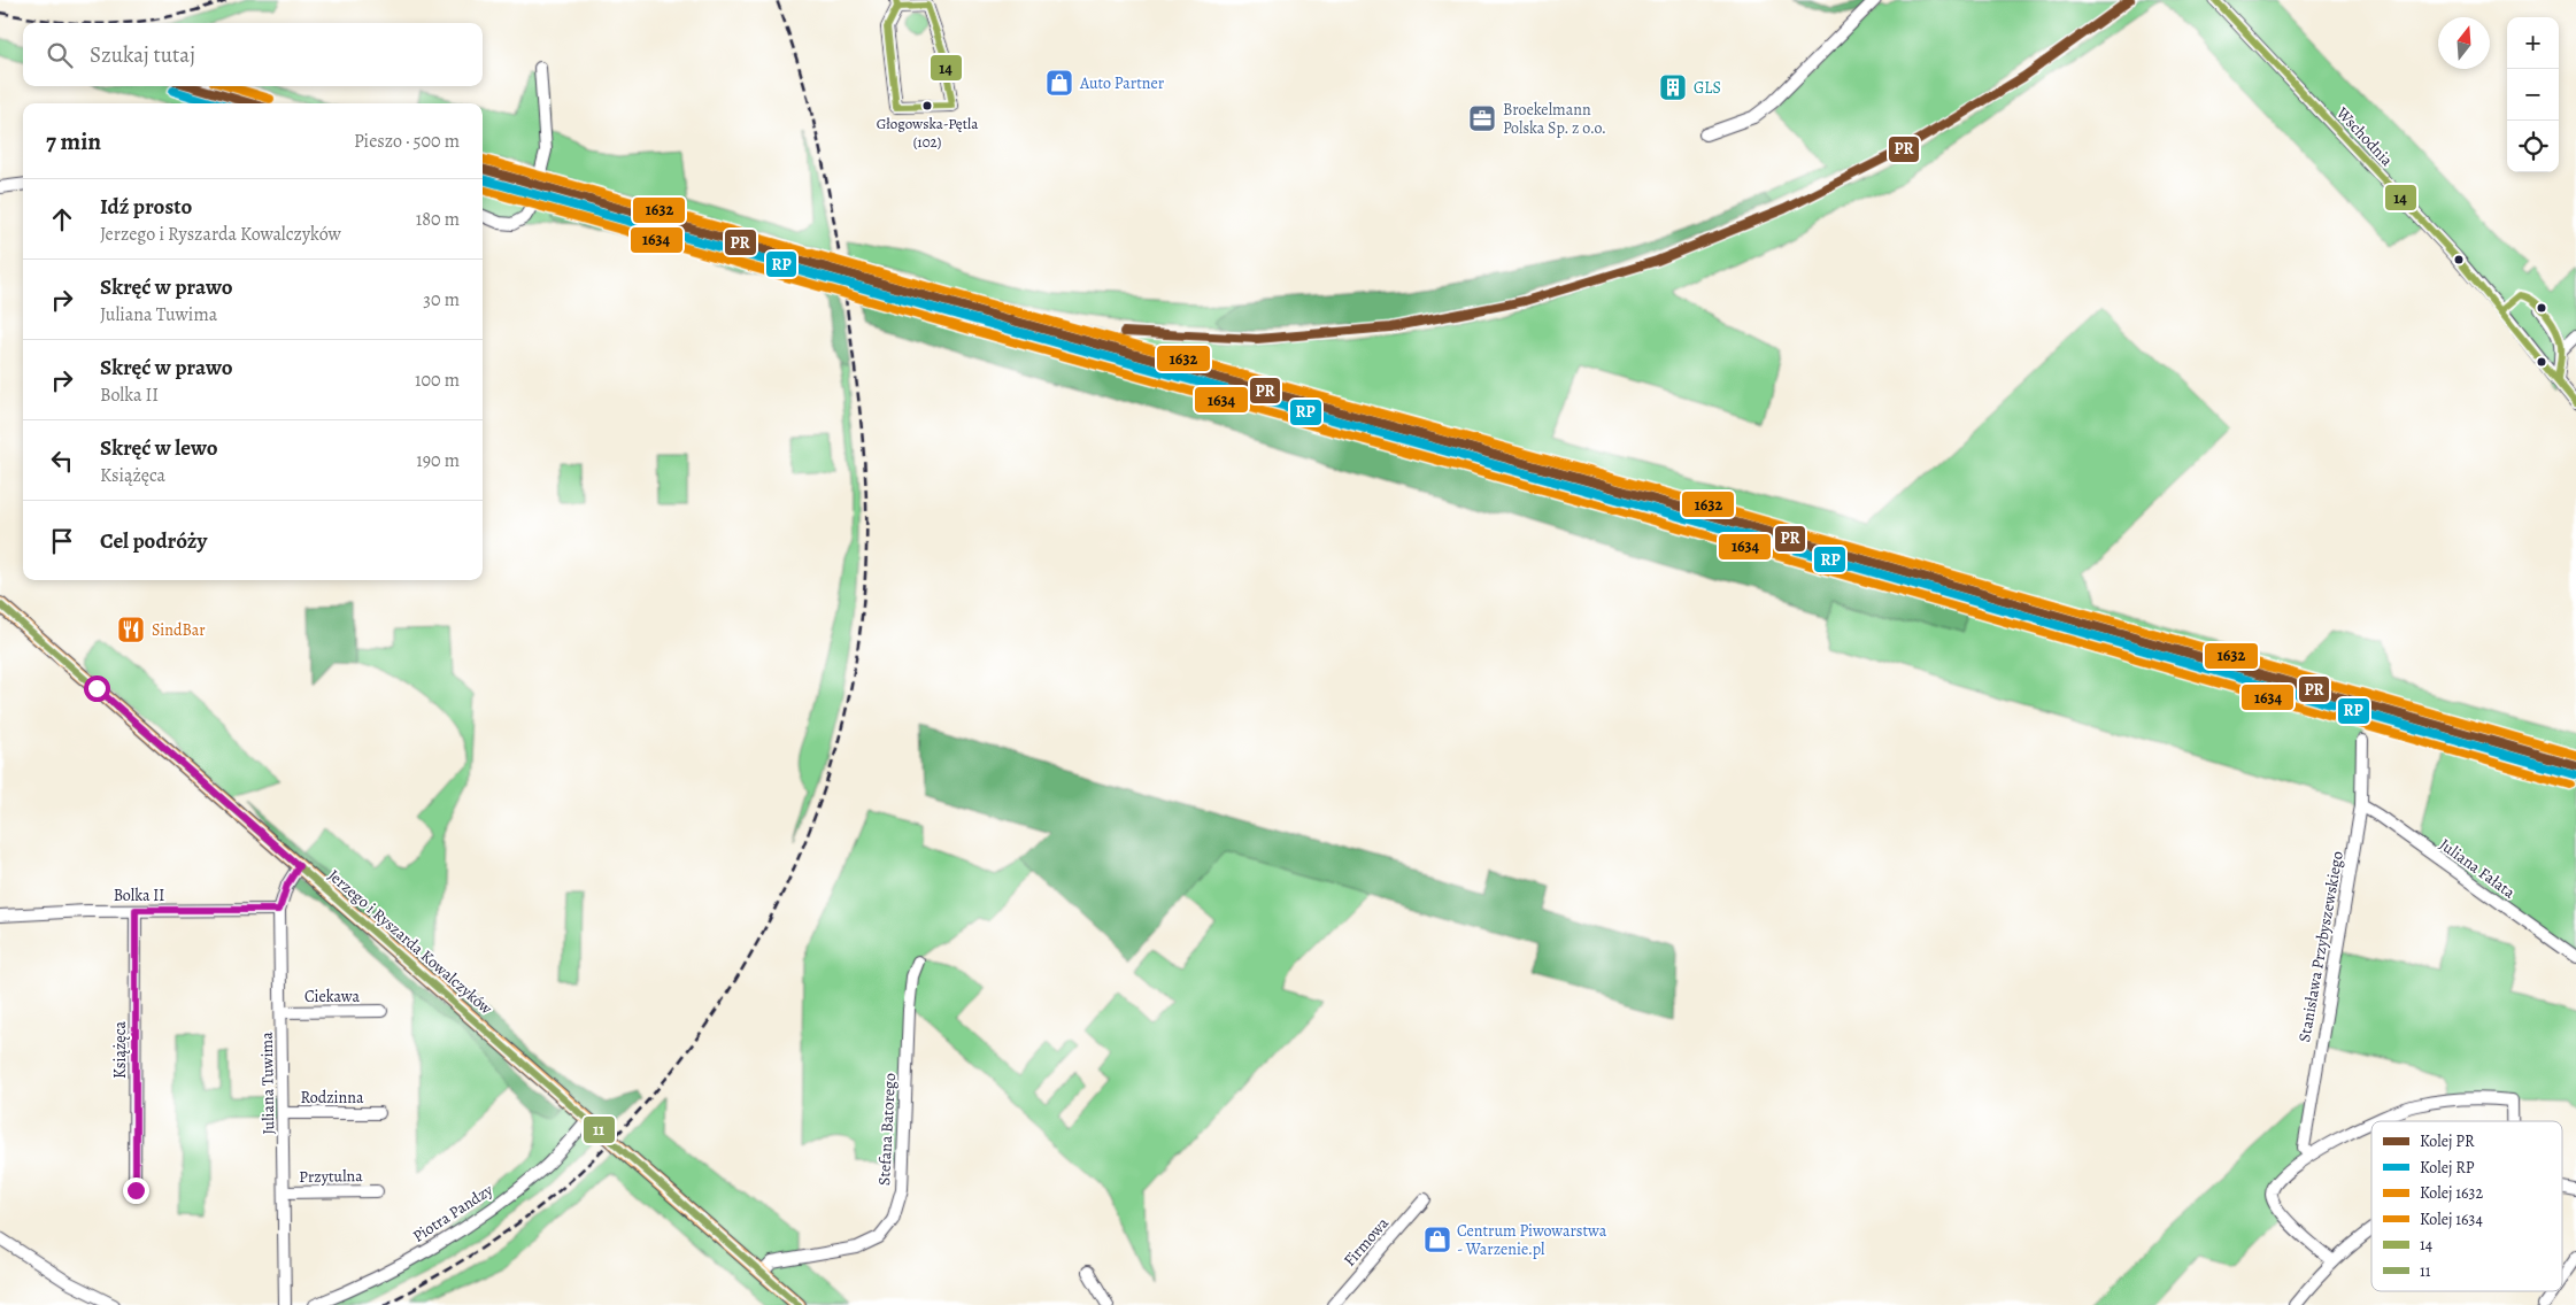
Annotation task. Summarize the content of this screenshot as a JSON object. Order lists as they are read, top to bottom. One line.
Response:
{"streets":{"main road":["Jerzego i Ryszarda Kowalczyków"],"street":["Wschodnia","Juliana Fałata","Bolka II","Stanisława Przybyszewskiego","Ciekawa","Książęca","Juliana Tuwima","Rodzinna","Stefana Batorego","Przytulna","Piotra Pandzy","Firmowa"]},"crossings":[["Juliana Fałata","Stanisława Przybyszewskiego"],["Bolka II","Książęca"],["Bolka II","Juliana Tuwima"],["Jerzego i Ryszarda Kowalczyków","Juliana Tuwima"],["Jerzego i Ryszarda Kowalczyków","Stefana Batorego"],["Jerzego i Ryszarda Kowalczyków","Piotra Pandzy"],["Ciekawa","Juliana Tuwima"],["Juliana Tuwima","Rodzinna"],["Juliana Tuwima","Przytulna"]],"places":{"shop":["Auto Partner","Centrum Piwowarstwa - Warzenie.pl"],"building":["GLS"],"other":["Głogowska-Pętla (102)"],"office":["Broekelmann Polska Sp. z o.o."],"restaurant":["SindBar"]},"lines":["rail line PR","transit line 14","rail line 1632","rail line RP","rail line 1634","transit line 11"],"legend":["Kolej PR","Kolej RP","Kolej 1632","Kolej 1634","14","11"],"north":"top","page":{"map_buttons":["+","−"],"search":"Szukaj tutaj","heading":["7 min","Pieszo · 500 m"],"list":[["Idź prosto","Jerzego i Ryszarda Kowalczyków","180 m"],["Skręć w prawo","Juliana Tuwima","30 m"],["Skręć w prawo","Bolka II","100 m"],["Skręć w lewo","Książęca","190 m"],"Cel podróży"]}}
